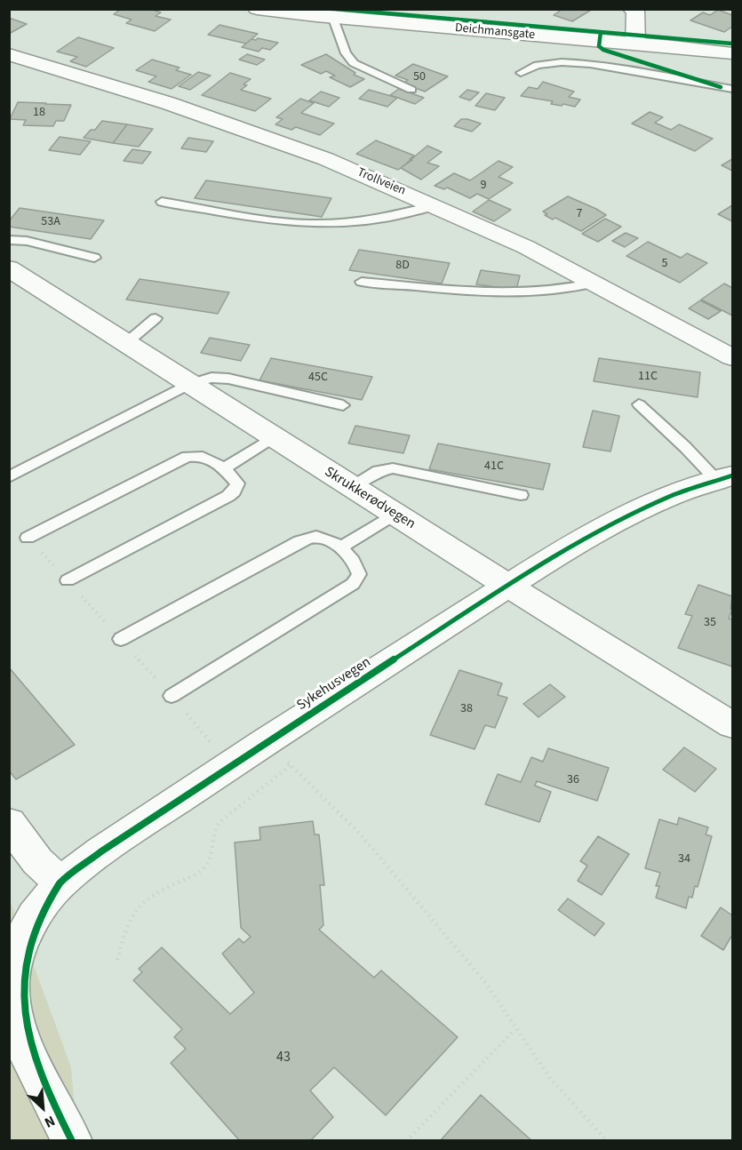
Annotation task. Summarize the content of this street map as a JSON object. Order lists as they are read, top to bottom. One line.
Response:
{"streets":{"street":["Deichmansgate","Trollveien","Skrukkerødvegen","Sykehusvegen"]},"crossings":[["Skrukkerødvegen","Sykehusvegen"]],"house_numbers":["50","18","9","7","53A","5","8D","11C","45C","41C","35","38","36","34","43"],"north":"bottom right"}
